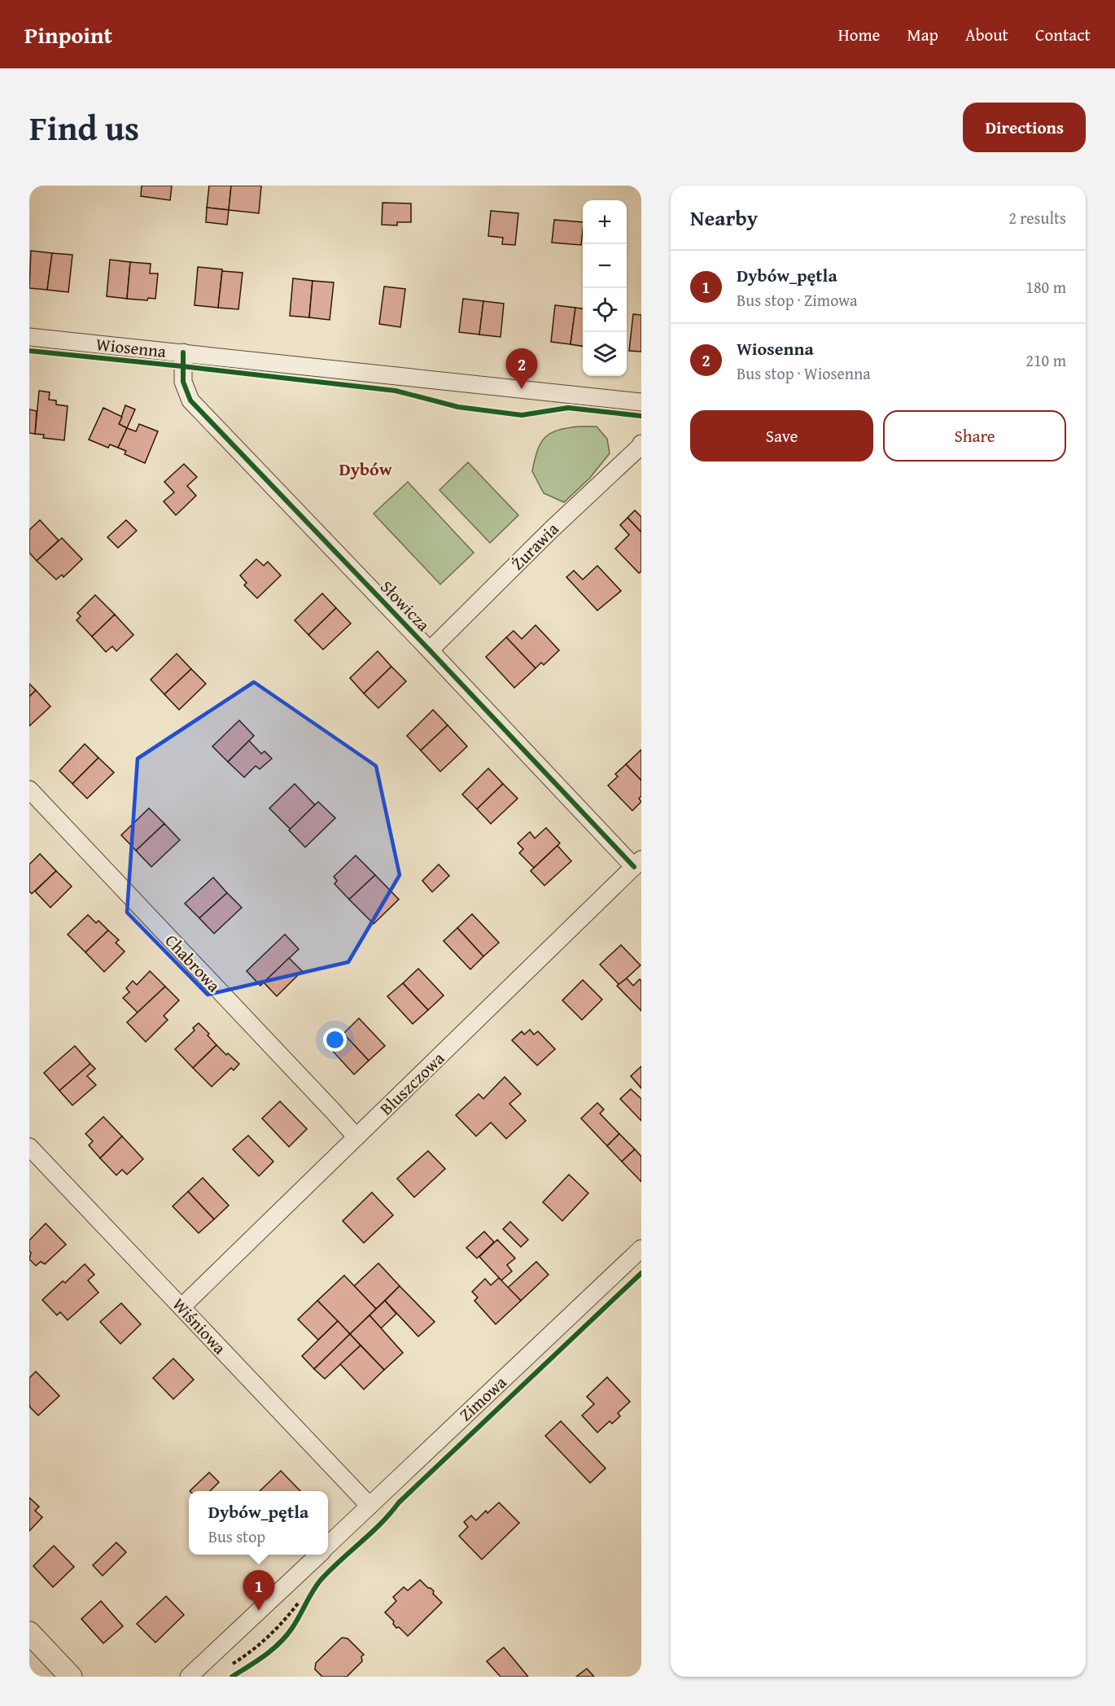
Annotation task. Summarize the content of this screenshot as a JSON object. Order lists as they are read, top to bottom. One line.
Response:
{"streets":{"street":["Wiosenna","Żurawia","Słowicza","Chabrowa","Bluszczowa","Wiśniowa","Zimowa"]},"crossings":[["Wiosenna","Słowicza"],["Żurawia","Słowicza"],["Słowicza","Bluszczowa"],["Chabrowa","Bluszczowa"],["Bluszczowa","Wiśniowa"],["Wiśniowa","Zimowa"]],"districts":["Dybów"],"page":{"header":"Pinpoint","nav":["Home","Map","About","Contact"],"title":"Find us","buttons":["Directions",["Save","Share"]],"heading":["Nearby","2 results"],"map_buttons":["+","−"],"list":[{"mark":"1","name":"Dybów_pętla","note":"Bus stop · Zimowa","value":"180 m"},{"mark":"2","name":"Wiosenna","note":"Bus stop · Wiosenna","value":"210 m"}],"pins":["2","1"],"popup":["Dybów_pętla","Bus stop"]}}
